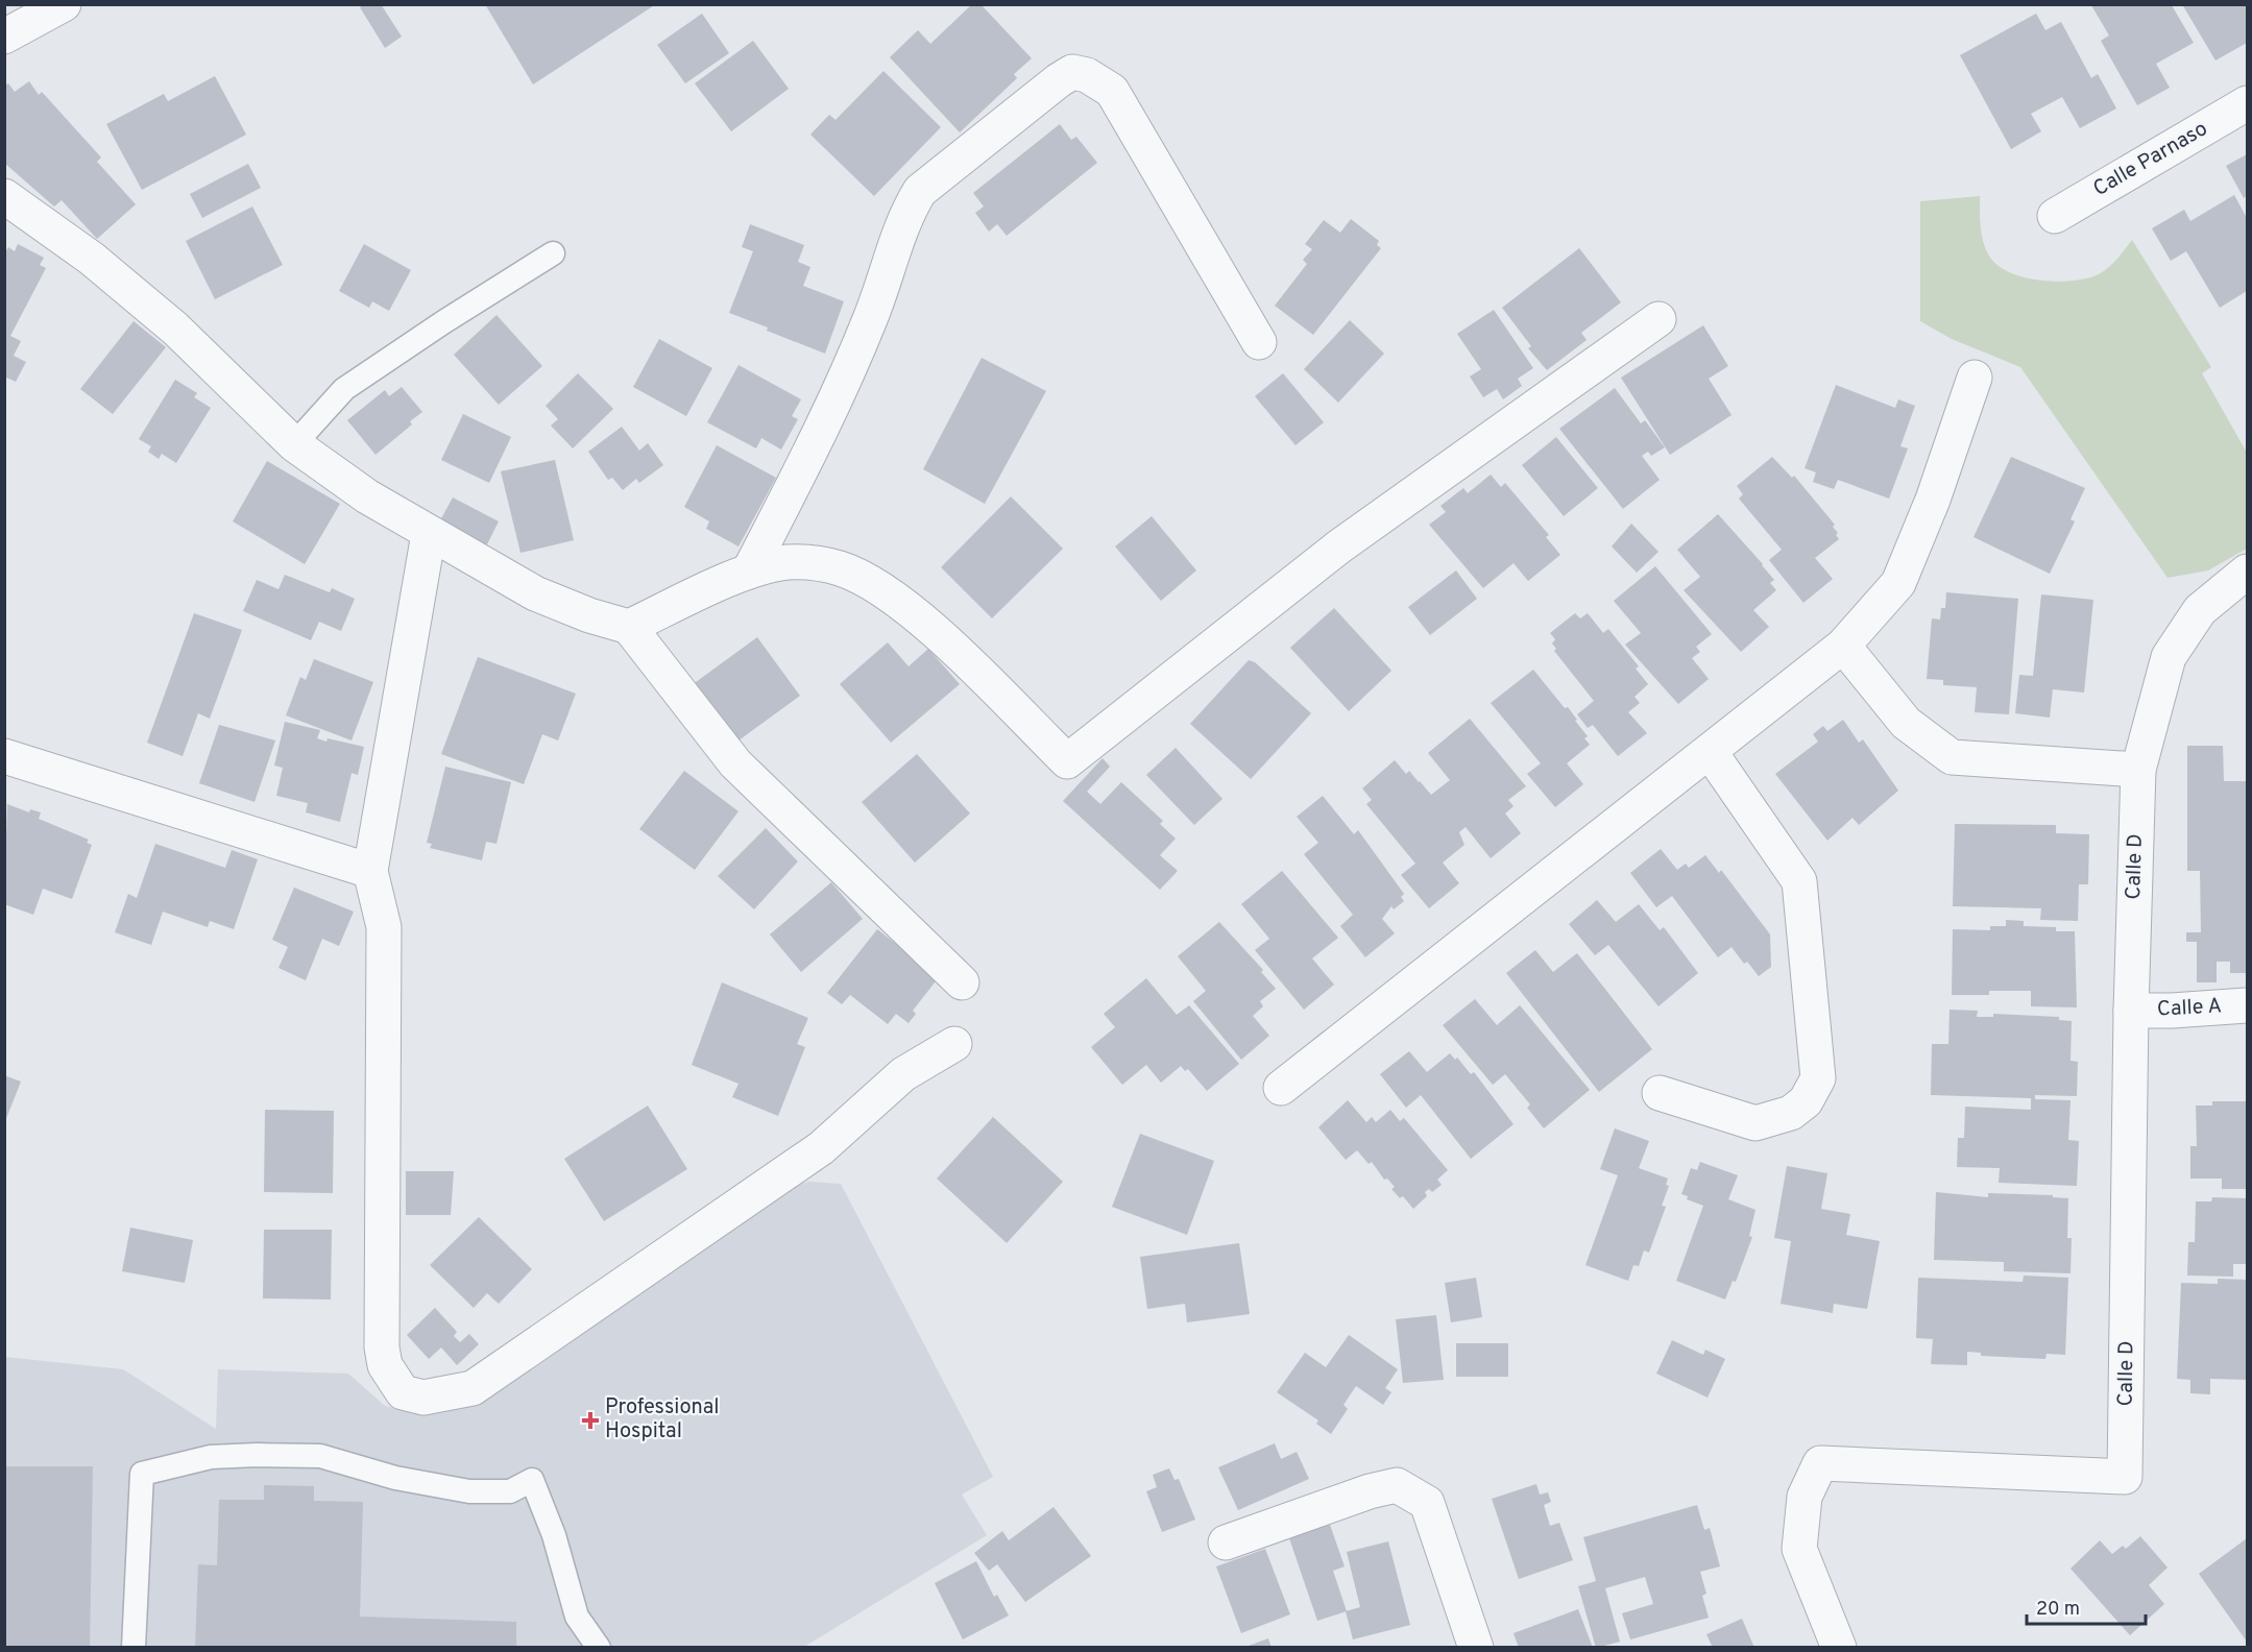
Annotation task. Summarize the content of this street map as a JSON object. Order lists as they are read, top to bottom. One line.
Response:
{"streets":{"street":["Calle Parnaso","Calle D","Calle A"]},"crossings":[["Calle D","Calle A"]],"places":{"health":["Professional Hospital"]},"scale_bar":"20 m"}
